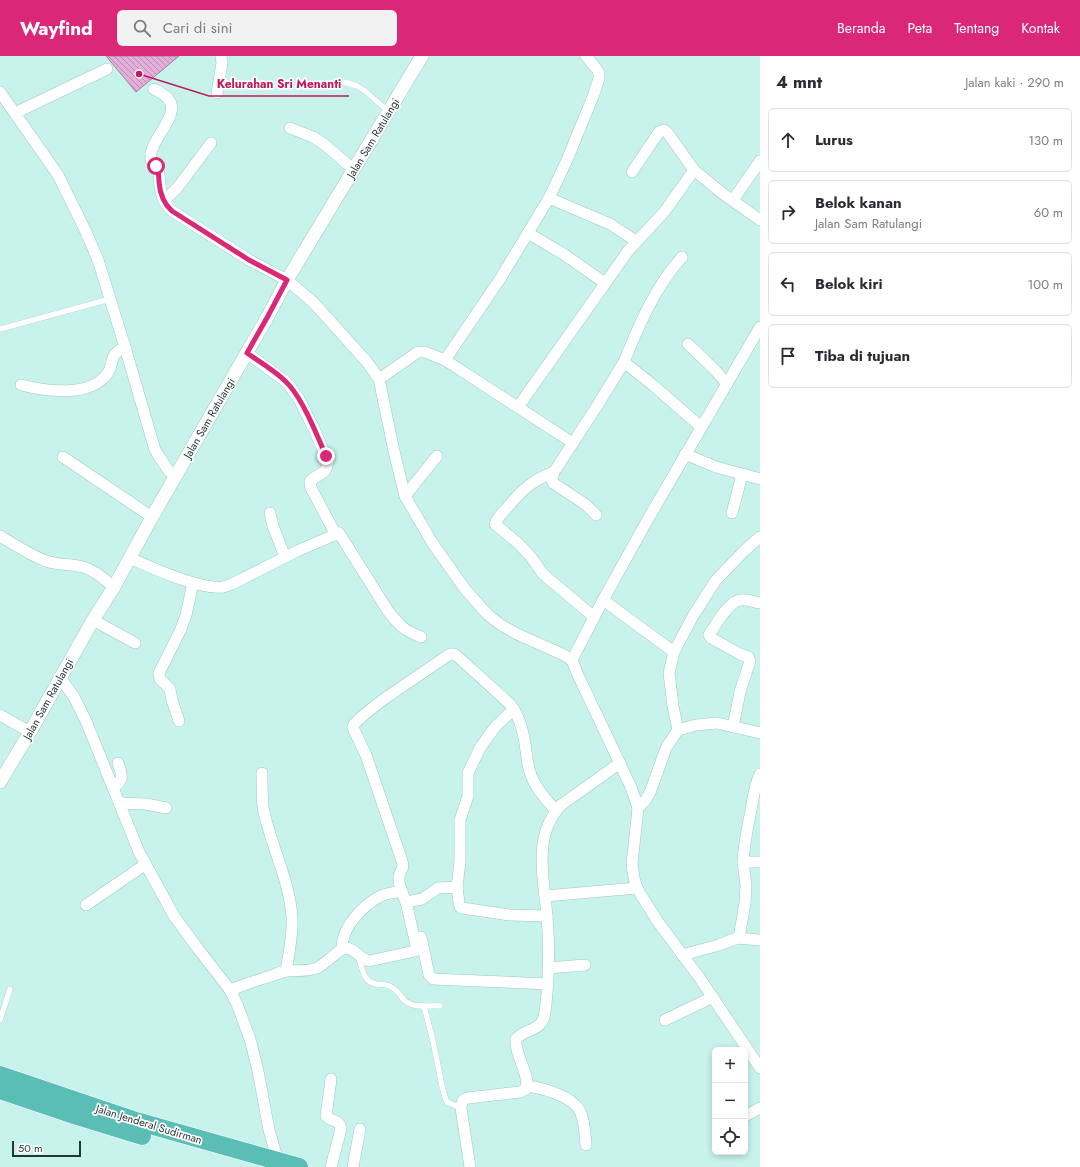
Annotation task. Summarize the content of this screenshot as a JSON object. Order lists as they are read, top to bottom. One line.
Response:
{"streets":{"highway":["Jalan Jenderal Sudirman"],"street":["Jalan Sam Ratulangi"]},"places":["Kelurahan Sri Menanti"],"scale_bar":"50 m","page":{"header":"Wayfind","search":"Cari di sini","nav":["Beranda","Peta","Tentang","Kontak"],"heading":["4 mnt","Jalan kaki · 290 m"],"list":[["Lurus","130 m"],["Belok kanan","Jalan Sam Ratulangi","60 m"],["Belok kiri","100 m"],"Tiba di tujuan"],"map_buttons":["+","−"],"scale":"50 m"}}
